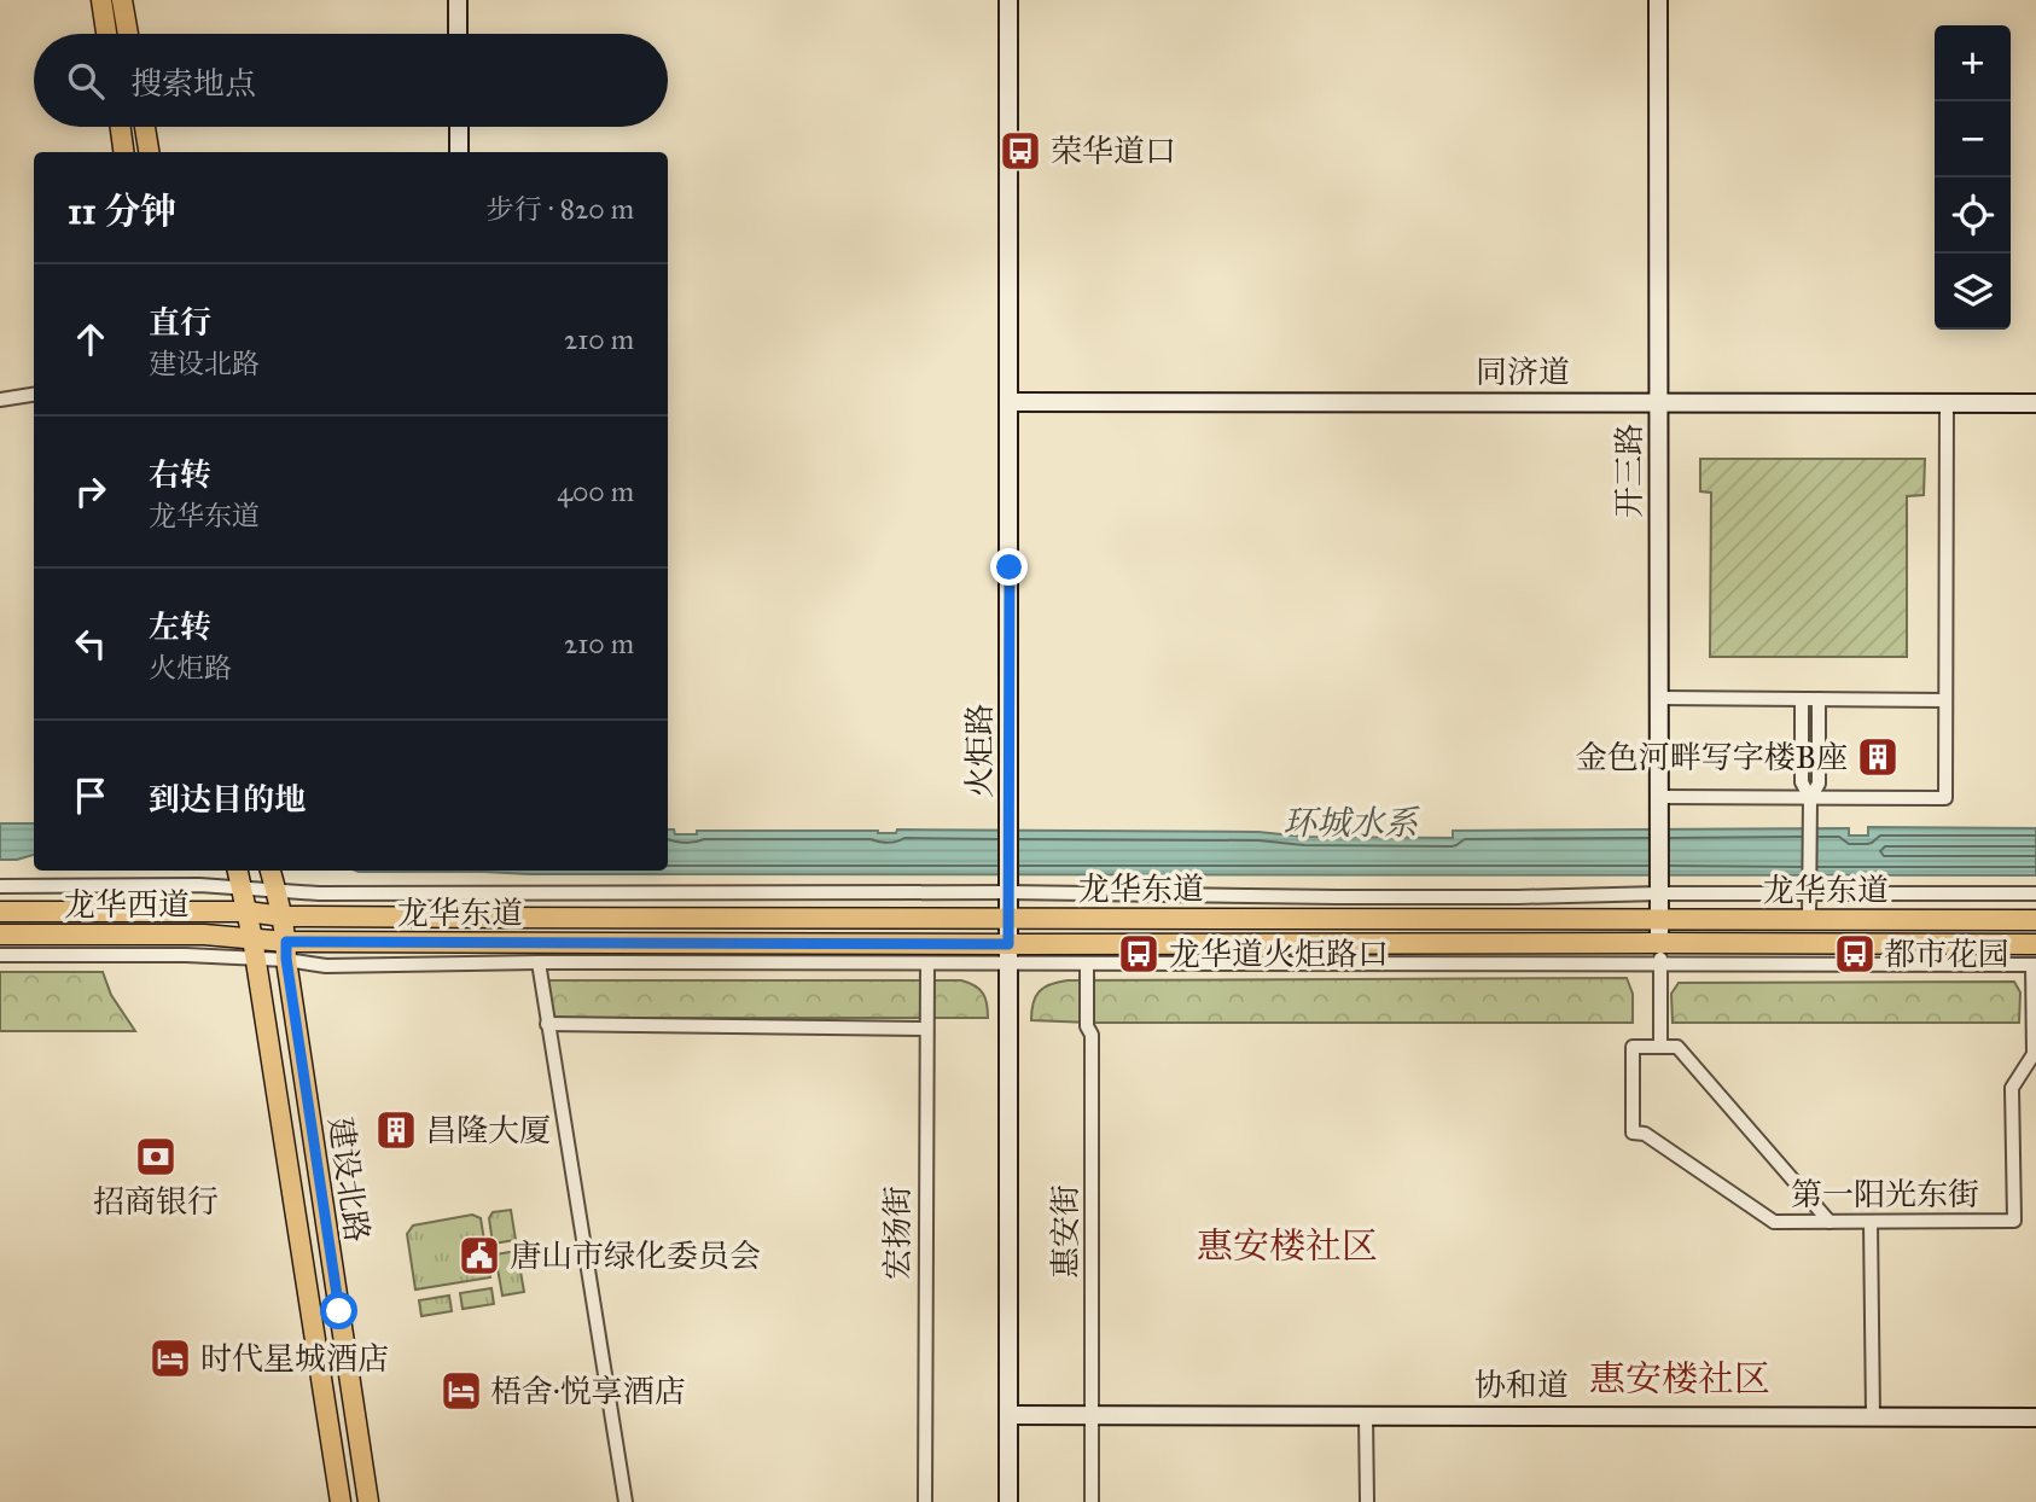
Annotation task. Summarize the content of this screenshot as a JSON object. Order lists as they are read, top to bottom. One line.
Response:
{"streets":{"main road":["龙华东道","龙华西道","建设北路"],"street":["同济道","开三路","火炬路","第一阳光东街","惠安街","宏扬街","协和道"]},"crossings":[["同济道","开三路"],["同济道","火炬路"],["开三路","龙华东道"],["火炬路","龙华东道"],["火炬路","协和道"],["龙华东道","龙华西道"],["龙华东道","建设北路"],["龙华西道","建设北路"],["惠安街","协和道"]],"districts":["惠安楼社区","惠安楼社区"],"water":["环城水系"],"places":{"bus stop":["荣华道口","龙华道火炬路口","都市花园"],"building":["金色河畔写字楼B座","昌隆大厦"],"bank":["招商银行"],"public building":["唐山市绿化委员会"],"hotel":["时代星城酒店","梧舍·悦享酒店"]},"page":{"map_buttons":["+","−"],"search":"搜索地点","heading":["11 分钟","步行 · 820 m"],"list":[["直行","建设北路","210 m"],["右转","龙华东道","400 m"],["左转","火炬路","210 m"],"到达目的地"]}}
